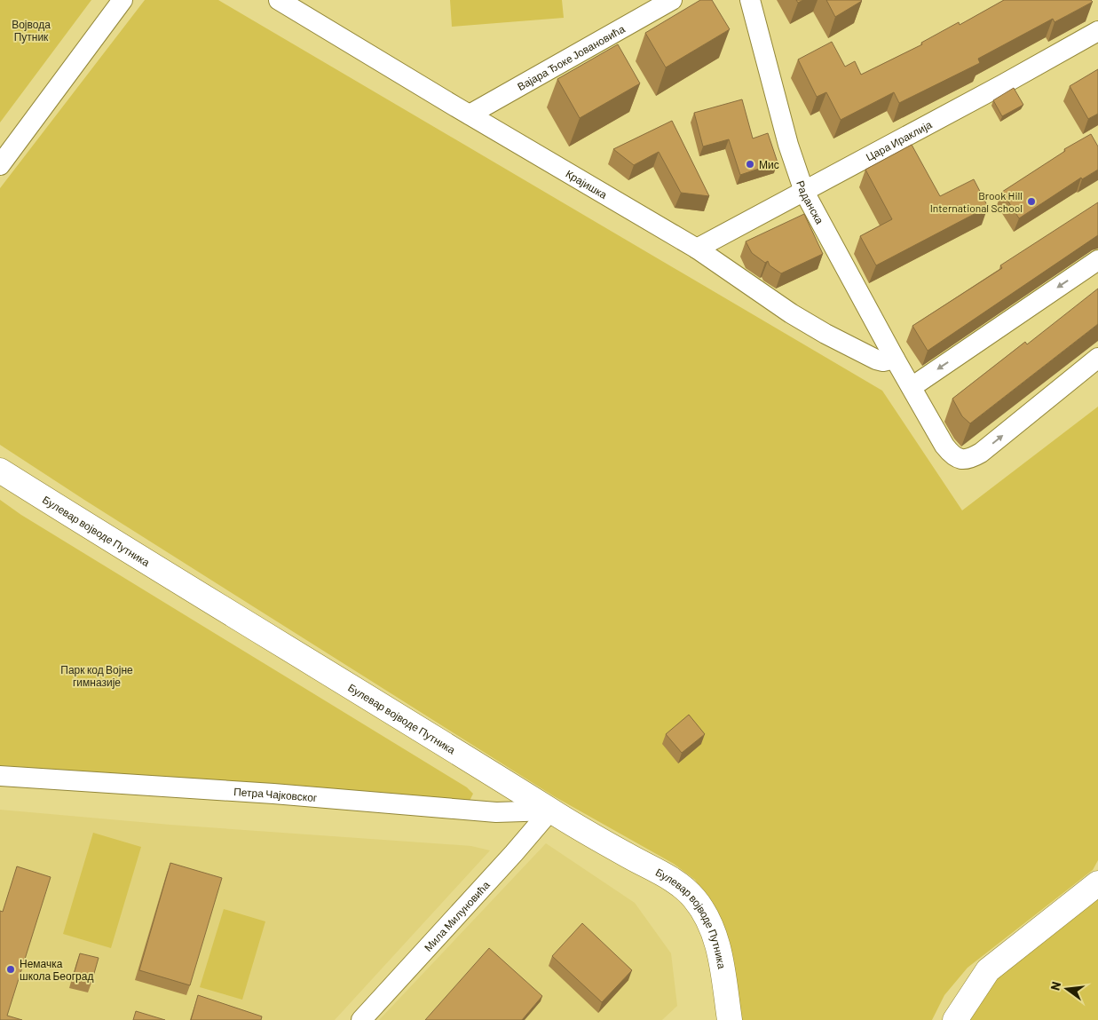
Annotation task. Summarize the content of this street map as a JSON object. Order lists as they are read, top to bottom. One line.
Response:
{"streets":{"street":["Вајара Ђоке Јовановића","Цара Ираклија","Крајишка","Раданска","Булевар војводе Путника","Петра Чајковског","Мила Милуновића"]},"crossings":[["Вајара Ђоке Јовановића","Крајишка"],["Цара Ираклија","Крајишка"],["Цара Ираклија","Раданска"],["Крајишка","Раданска"],["Булевар војводе Путника","Петра Чајковског"],["Булевар војводе Путника","Мила Милуновића"],["Петра Чајковског","Мила Милуновића"]],"parks":["Војвода Путник","Парк код Војне гимназије"],"places":["Мис","Brook Hill International School","Немачка школа Београд"],"north":"left"}
